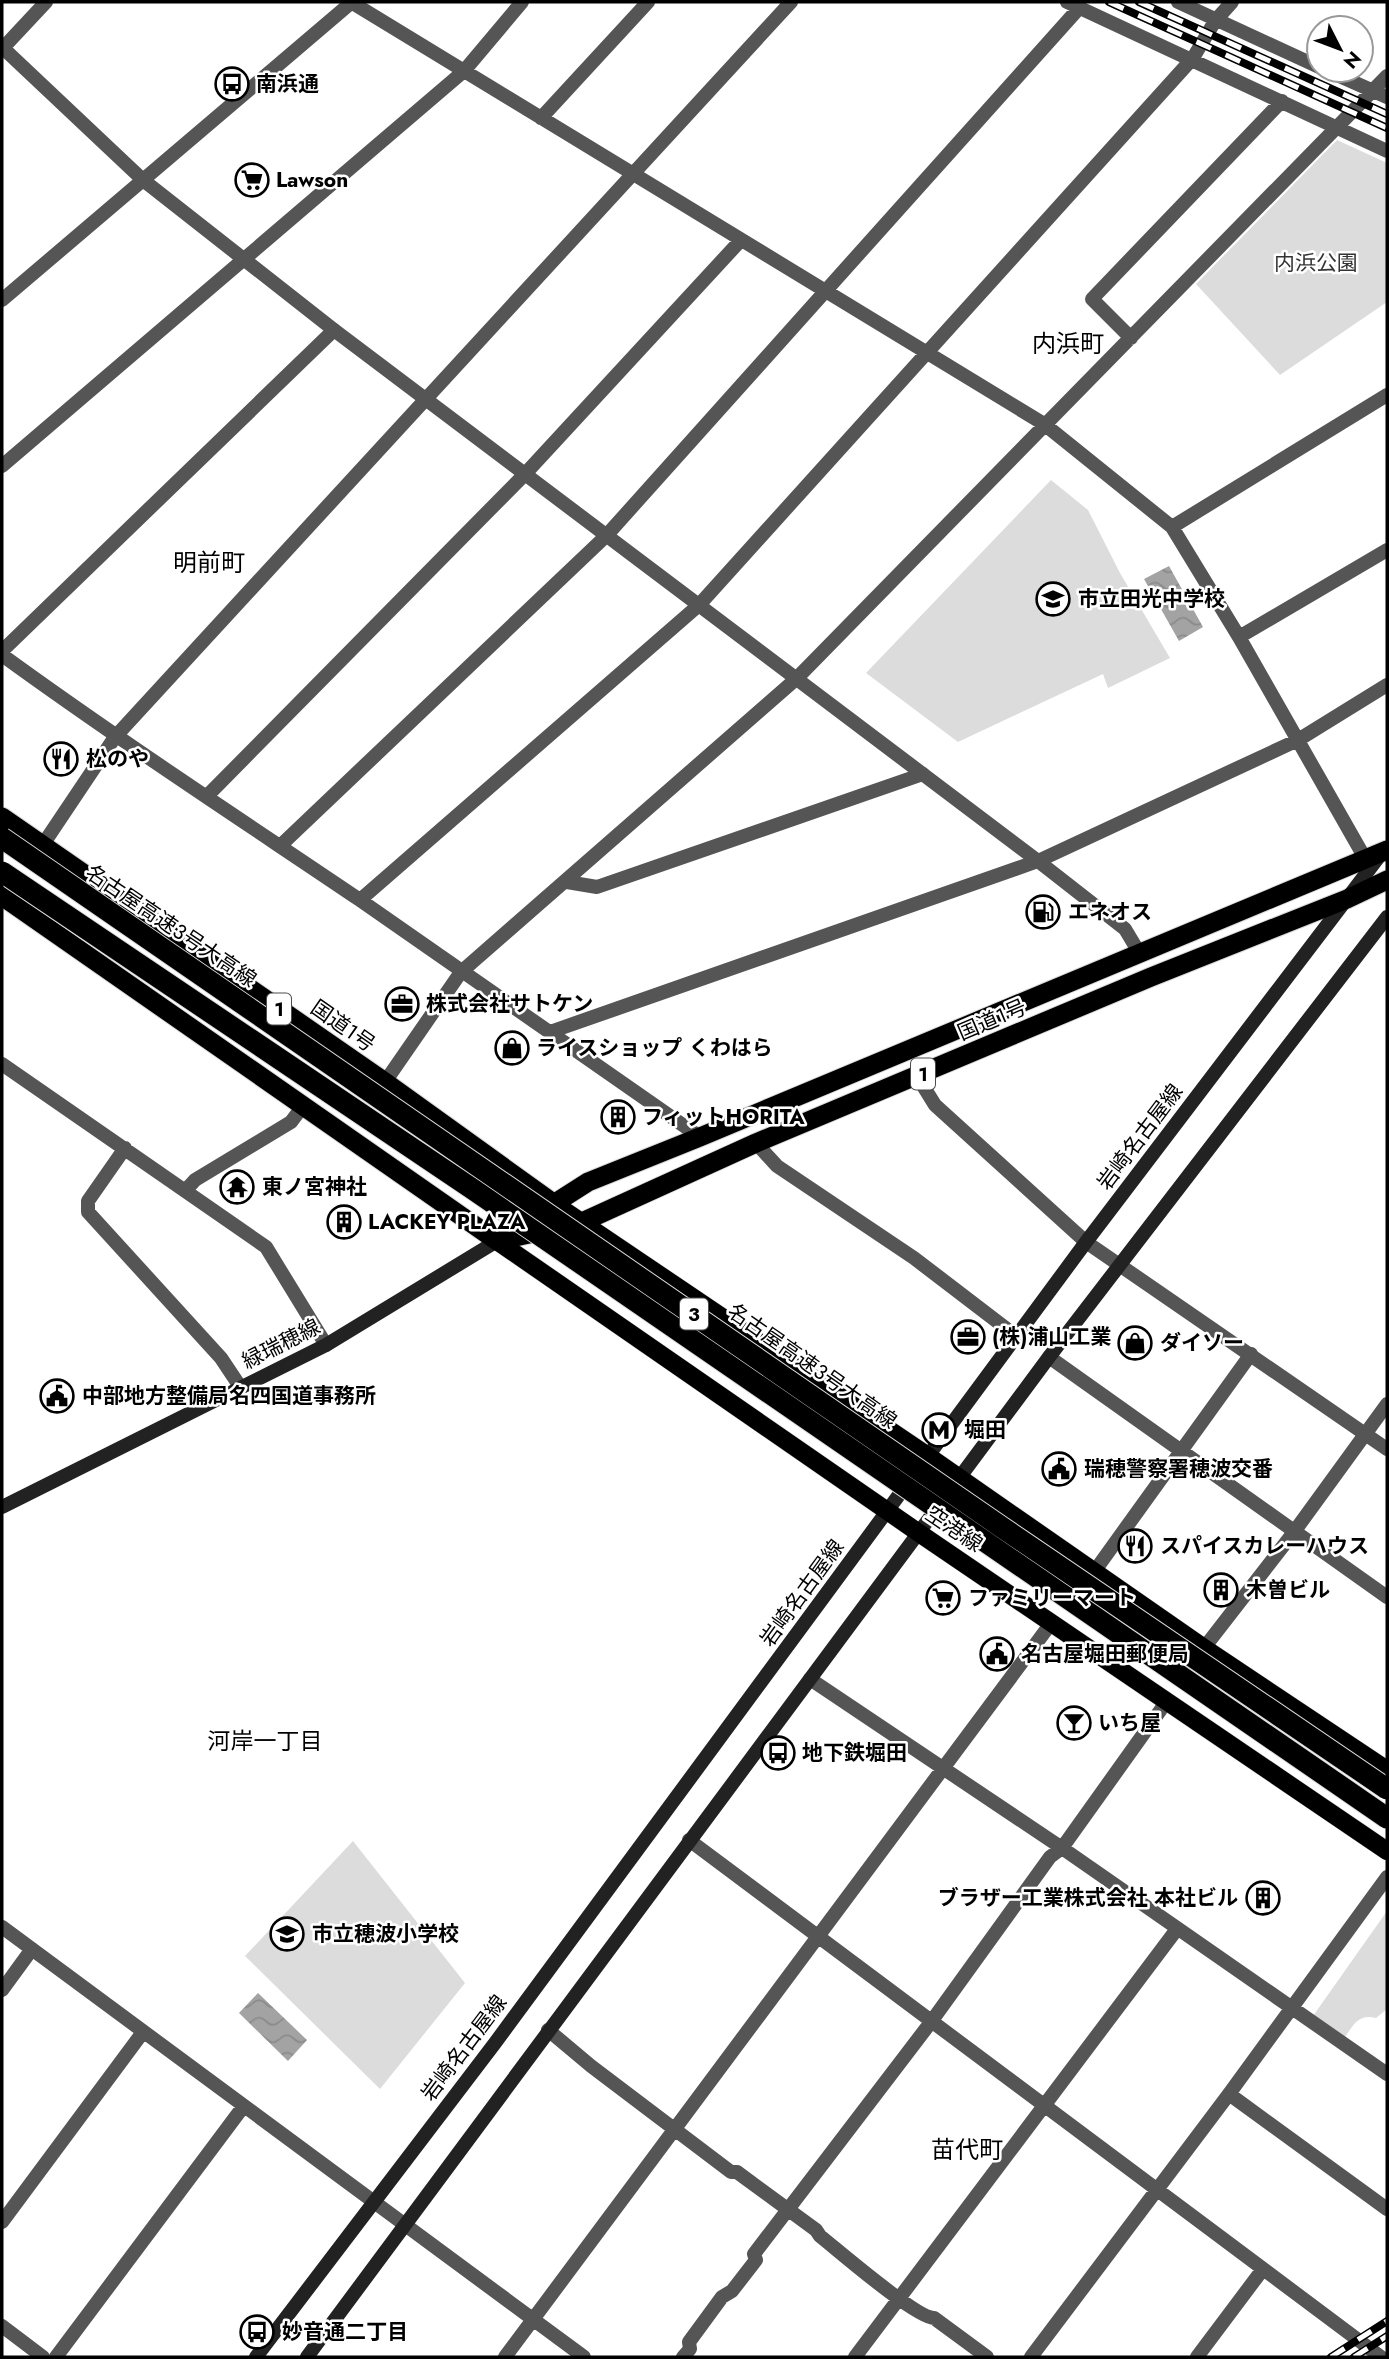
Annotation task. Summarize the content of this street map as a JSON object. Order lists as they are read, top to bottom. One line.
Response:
{"streets":{"highway":["名古屋高速3号大高線","1","国道1号","3"],"main road":["岩崎名古屋線","緑瑞穂線","空港線"]},"crossings":[["国道1号","岩崎名古屋線"],["国道1号","緑瑞穂線"],["国道1号","空港線"],["岩崎名古屋線","空港線"],["緑瑞穂線","空港線"]],"districts":["内浜町","明前町","河岸一丁目","苗代町"],"parks":["内浜公園"],"places":{"bus stop":["南浜通","地下鉄堀田","妙音通二丁目"],"supermarket":["Lawson","ファミリーマート"],"school or university":["市立田光中学校","市立穂波小学校"],"restaurant":["松のや","スパイスカレーハウス"],"fuel station":["エネオス"],"office":["株式会社サトケン","(株)浦山工業"],"shop":["ライスショップ くわはら","ダイソー"],"building":["フィットHORITA","LACKEY PLAZA","木曽ビル","ブラザー工業株式会社 本社ビル"],"temple":["東ノ宮神社"],"public building":["中部地方整備局名四国道事務所","瑞穂警察署穂波交番","名古屋堀田郵便局"],"metro station":["堀田"],"bar":["いち屋"]},"north":"bottom right"}
